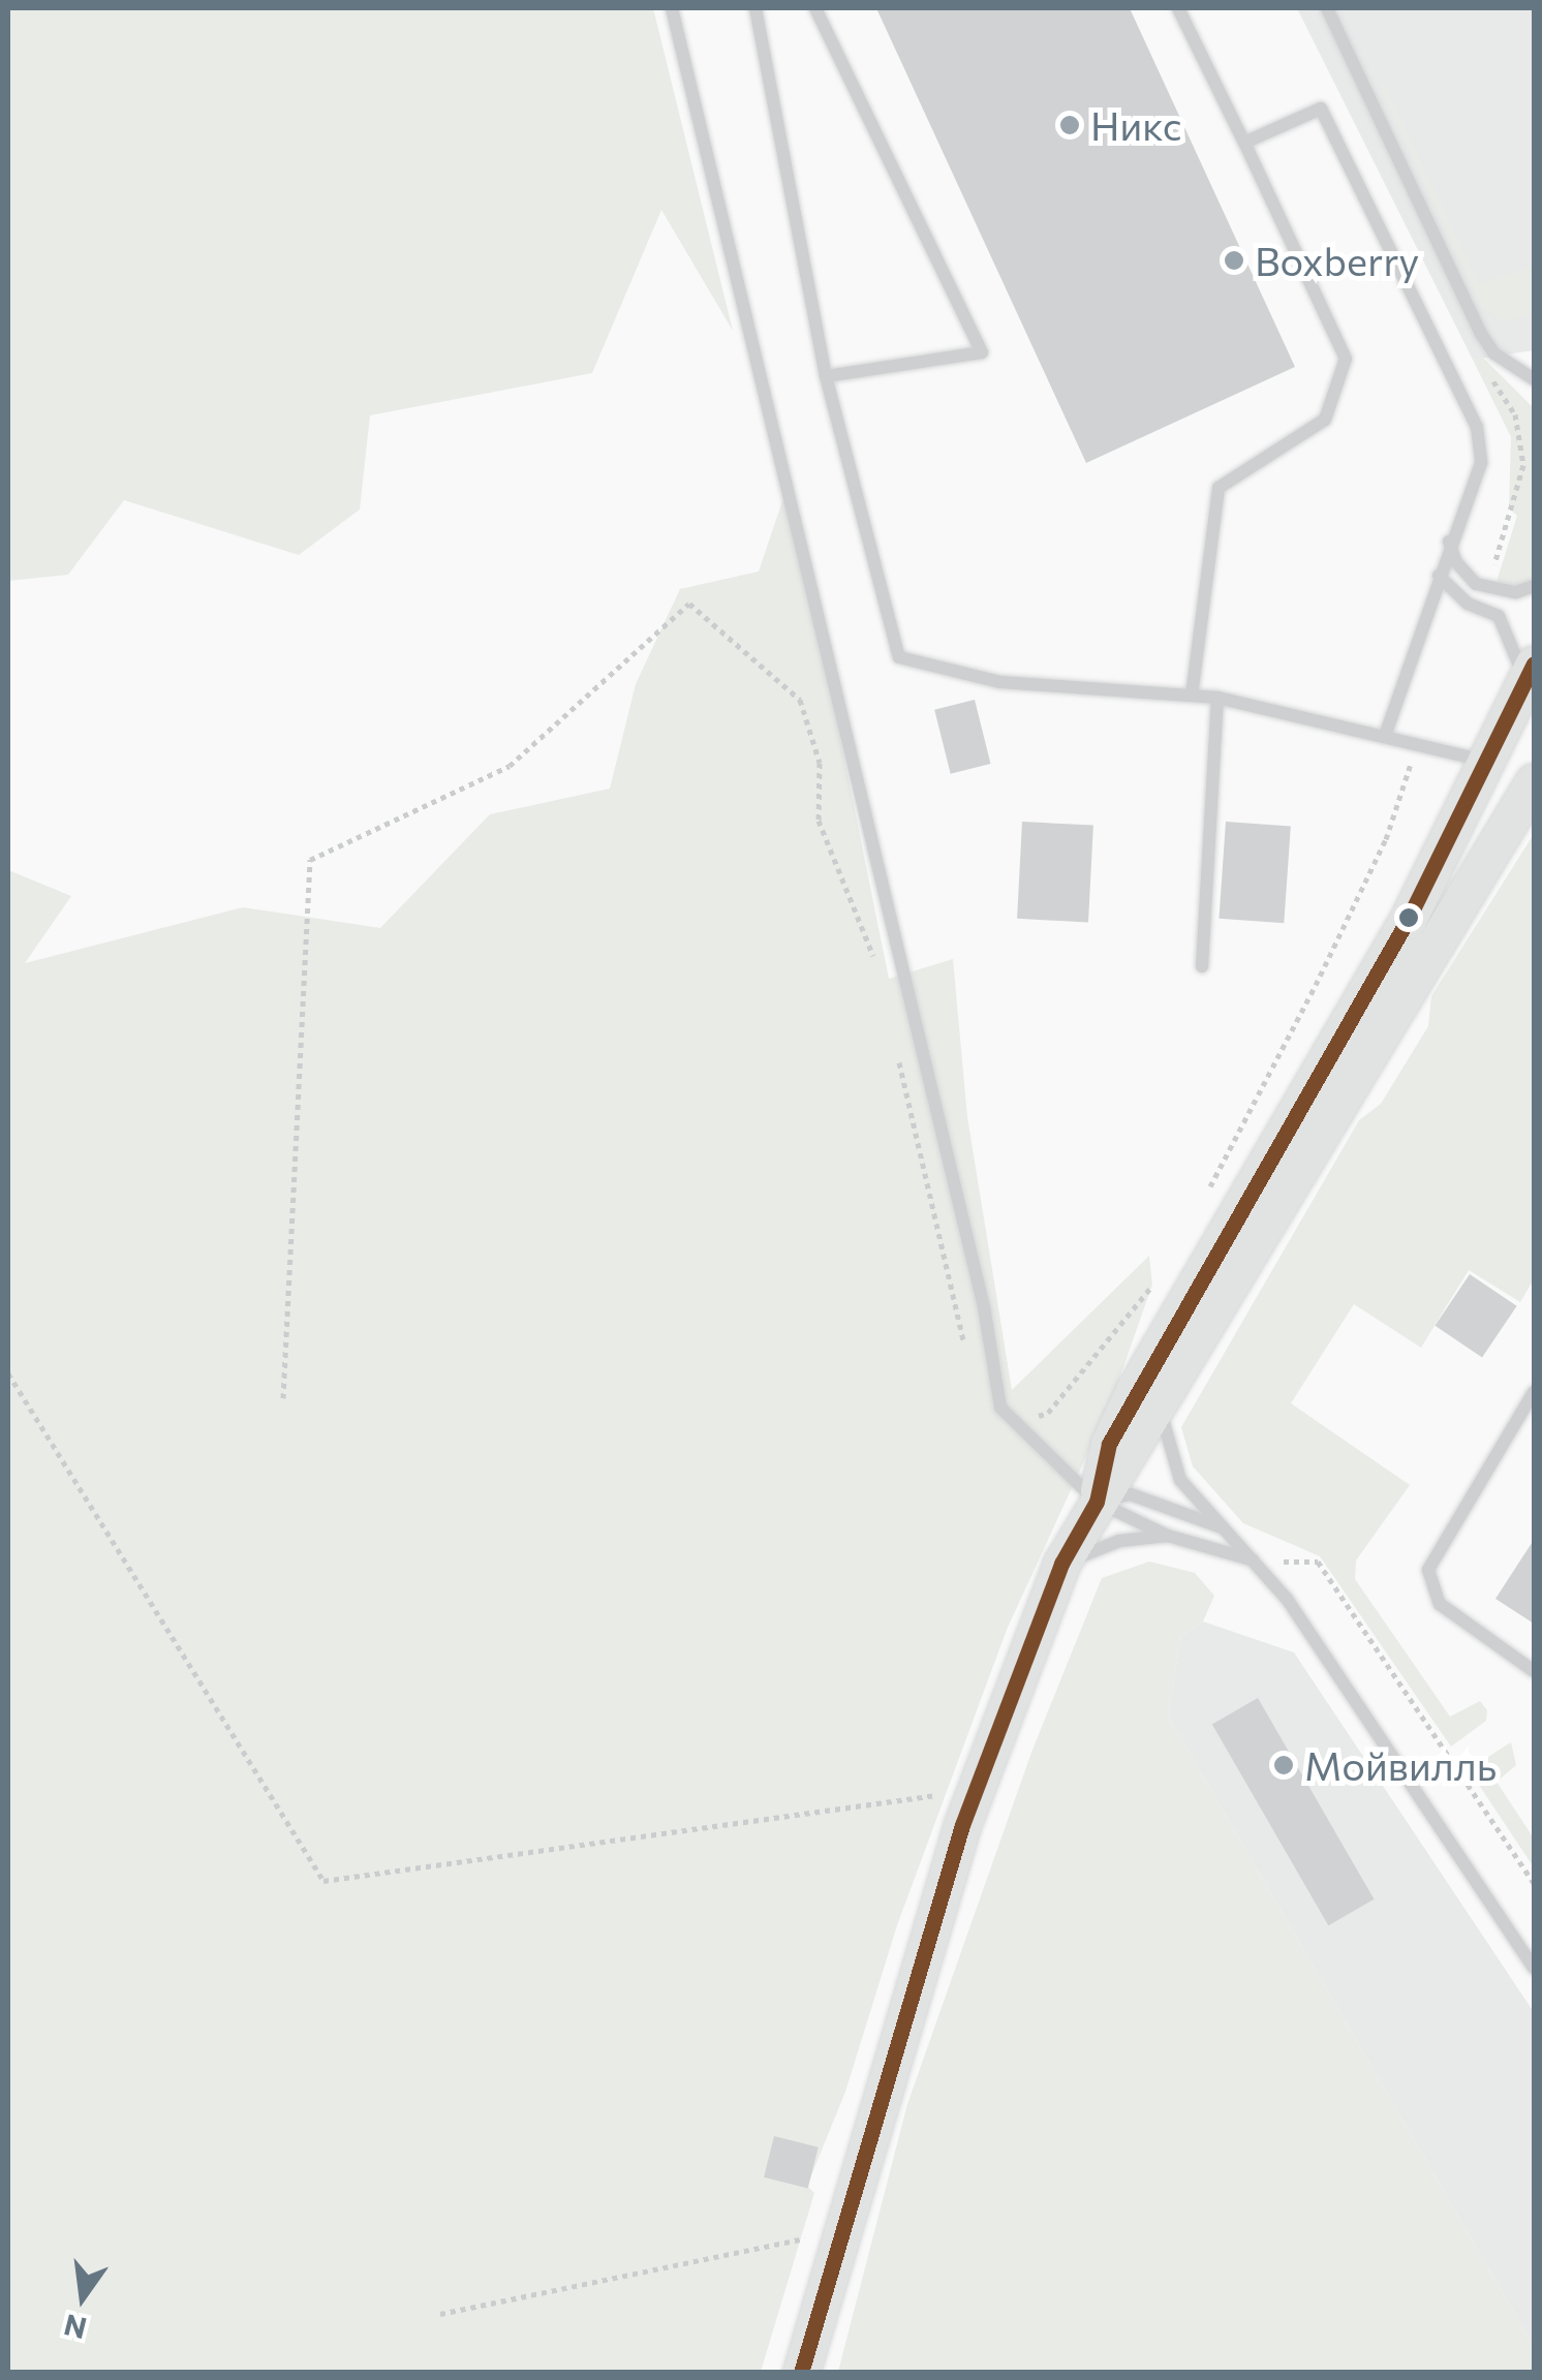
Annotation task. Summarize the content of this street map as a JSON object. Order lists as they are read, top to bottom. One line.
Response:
{"places":["Никс","Boxberry","Мойвилль"],"north":"bottom"}
